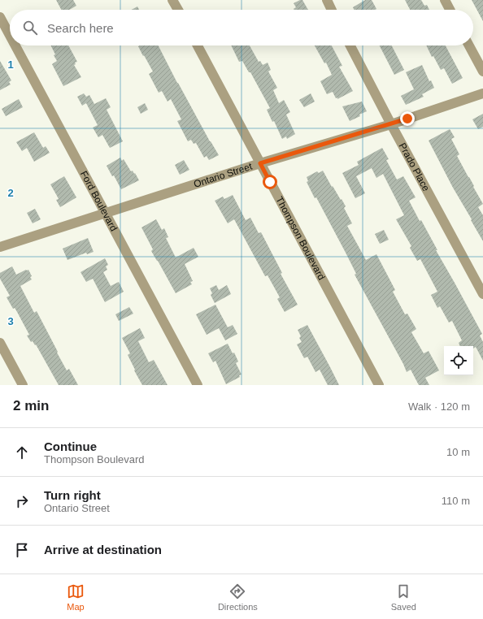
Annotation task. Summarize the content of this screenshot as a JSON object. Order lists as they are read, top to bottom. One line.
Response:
{"streets":{"street":["Prado Place","Ontario Street","Ford Boulevard","Thompson Boulevard"]},"crossings":[["Prado Place","Ontario Street"],["Ontario Street","Ford Boulevard"],["Ontario Street","Thompson Boulevard"]],"page":{"search":"Search here","heading":["2 min","Walk · 120 m"],"list":[["Continue","Thompson Boulevard","10 m"],["Turn right","Ontario Street","110 m"],"Arrive at destination"],"nav":["Map","Directions","Saved"]},"grid":{"rows":["1","2","3"]}}
